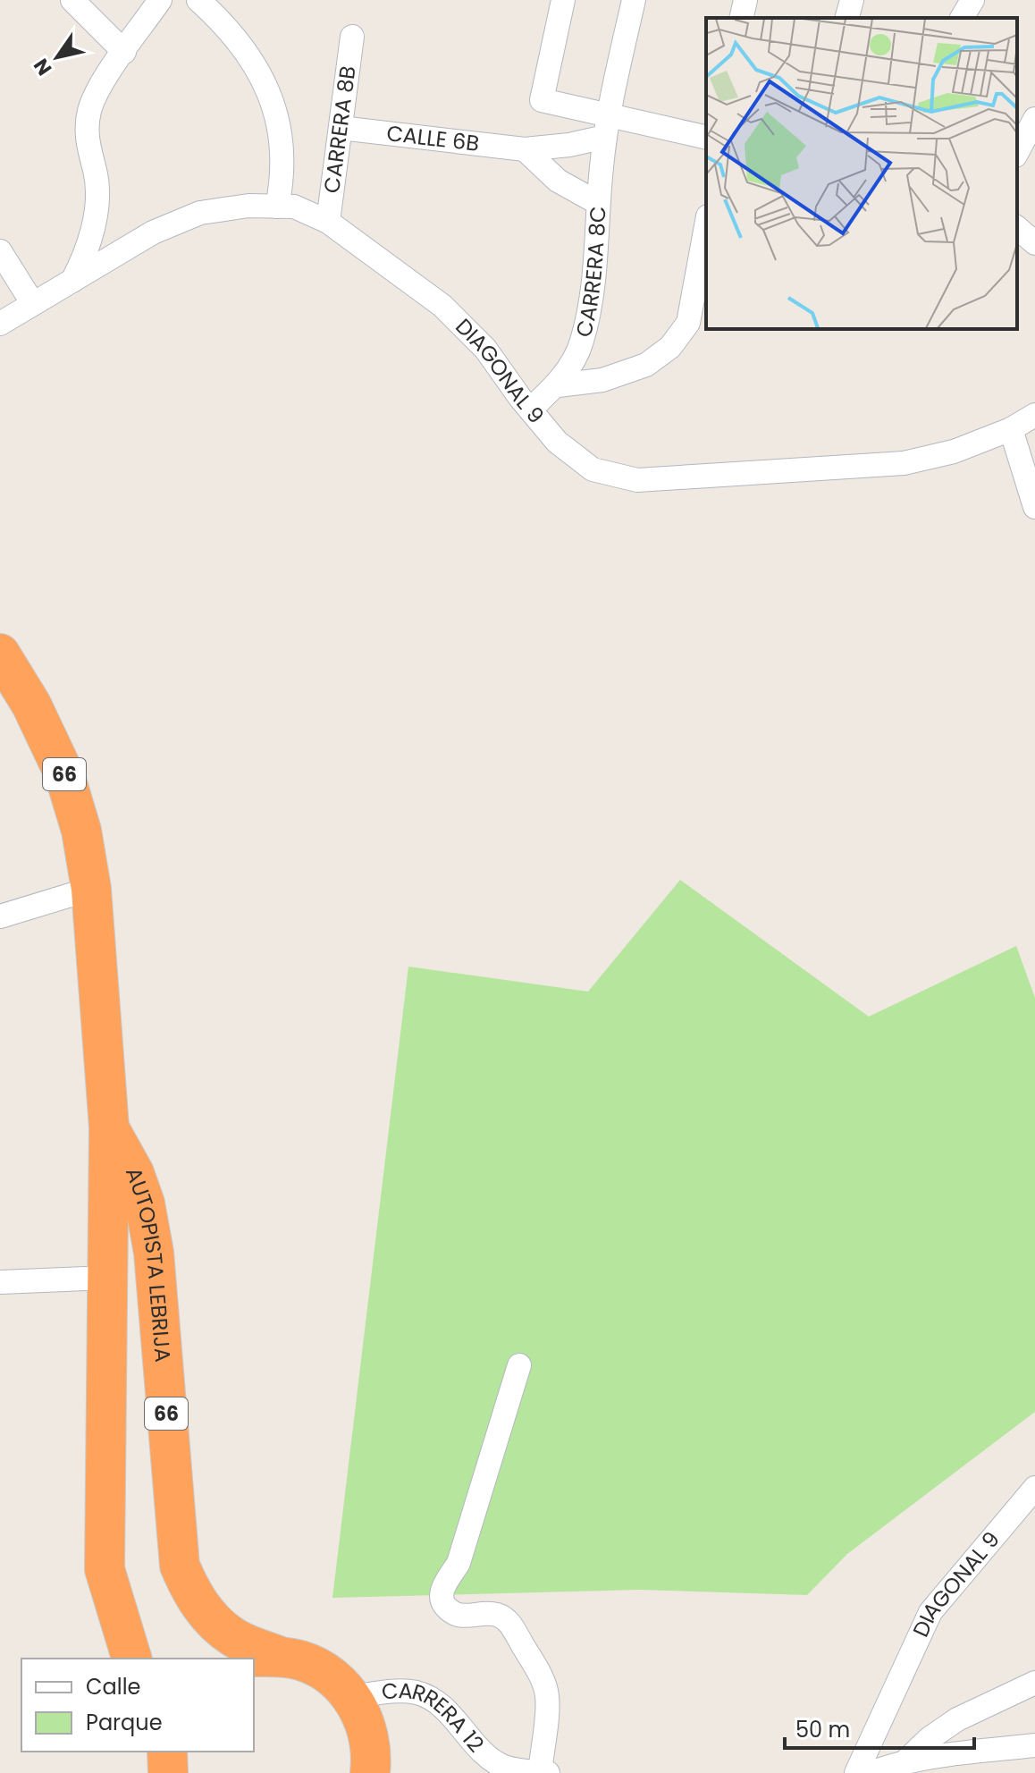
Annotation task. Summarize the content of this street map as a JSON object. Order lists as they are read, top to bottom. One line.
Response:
{"streets":{"highway":["66","AUTOPISTA LEBRIJA"],"street":["CARRERA 8B","CALLE 6B","CARRERA 8C","DIAGONAL 9","CARRERA 12"]},"crossings":[["CARRERA 8B","CALLE 6B"],["CARRERA 8B","DIAGONAL 9"],["CALLE 6B","CARRERA 8C"],["CARRERA 8C","DIAGONAL 9"]],"legend":["Calle","Parque"],"scale_bar":"50 m","north":"bottom left"}
